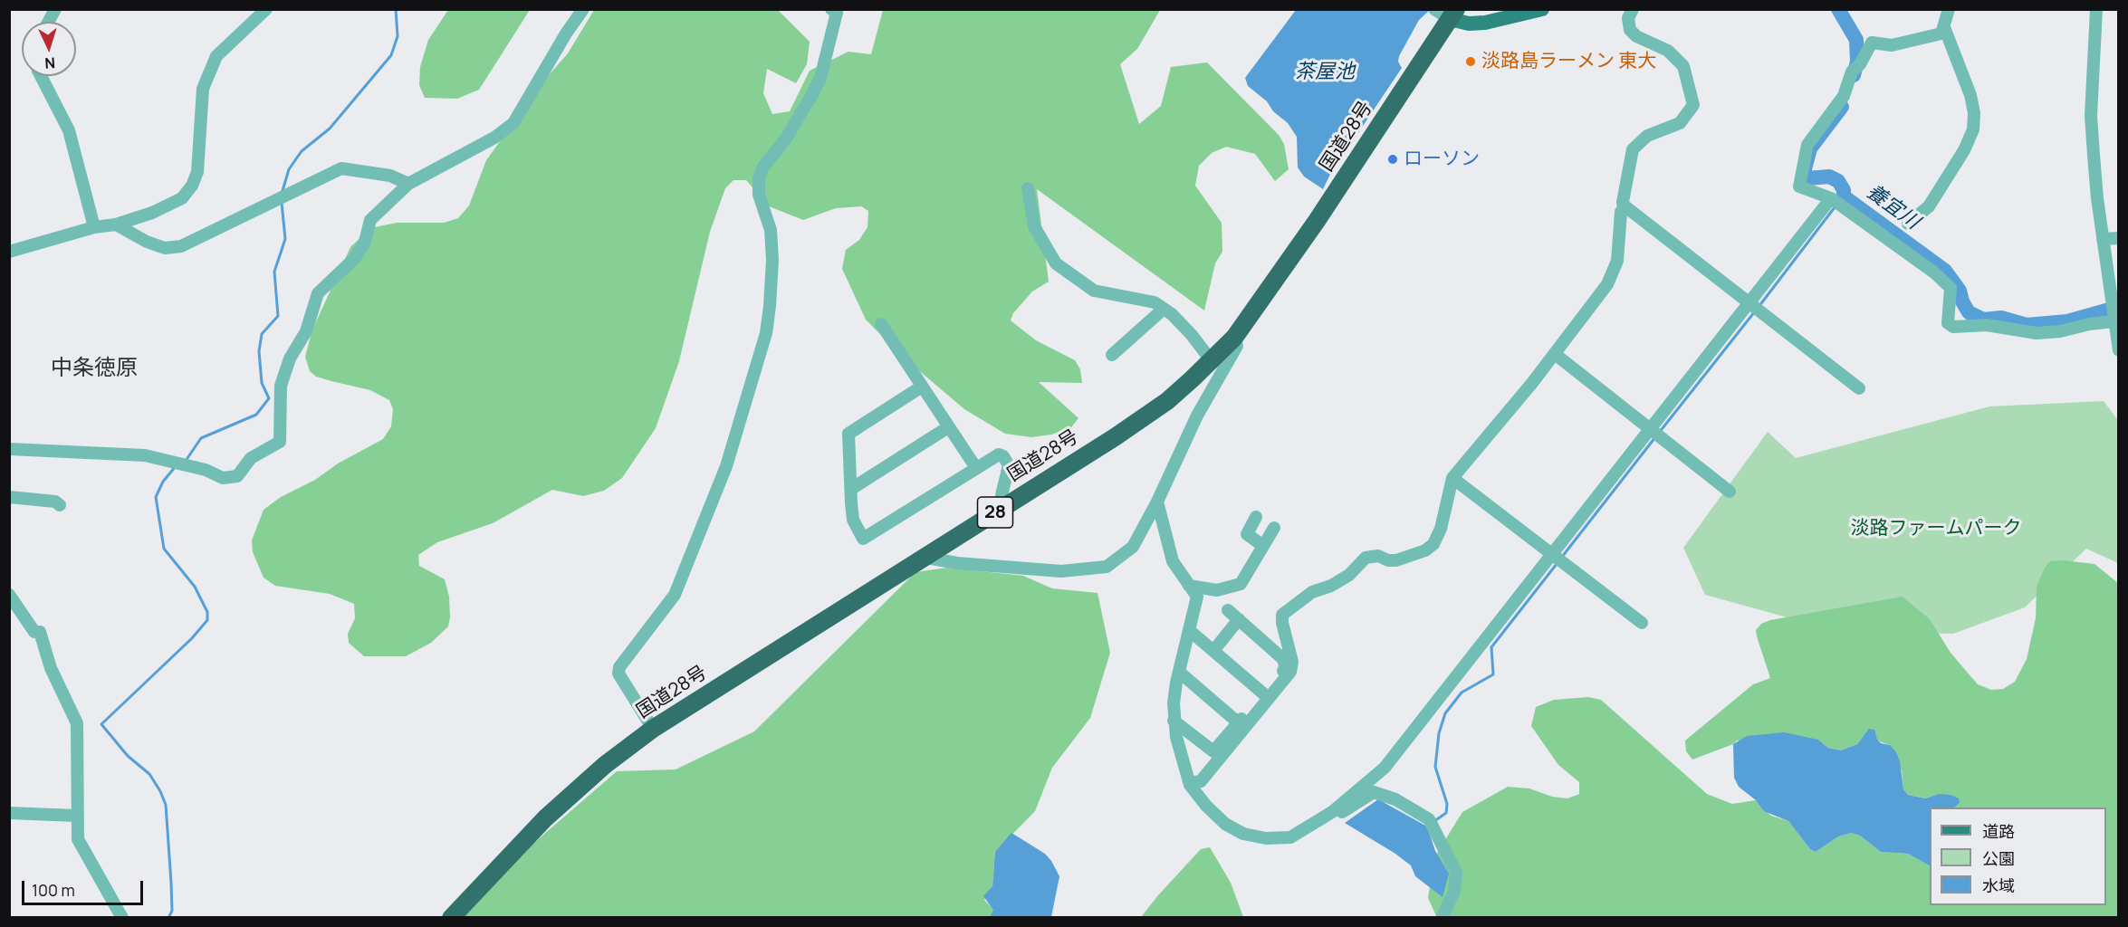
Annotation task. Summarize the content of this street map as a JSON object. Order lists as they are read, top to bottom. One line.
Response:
{"streets":{"highway":["国道28号","28"]},"districts":["中条徳原"],"water":["茶屋池","養宜川"],"parks":["淡路ファームパーク"],"places":["淡路島ラーメン 東大","ローソン"],"legend":["道路","公園","水域"],"scale_bar":"100 m","north":"bottom"}
